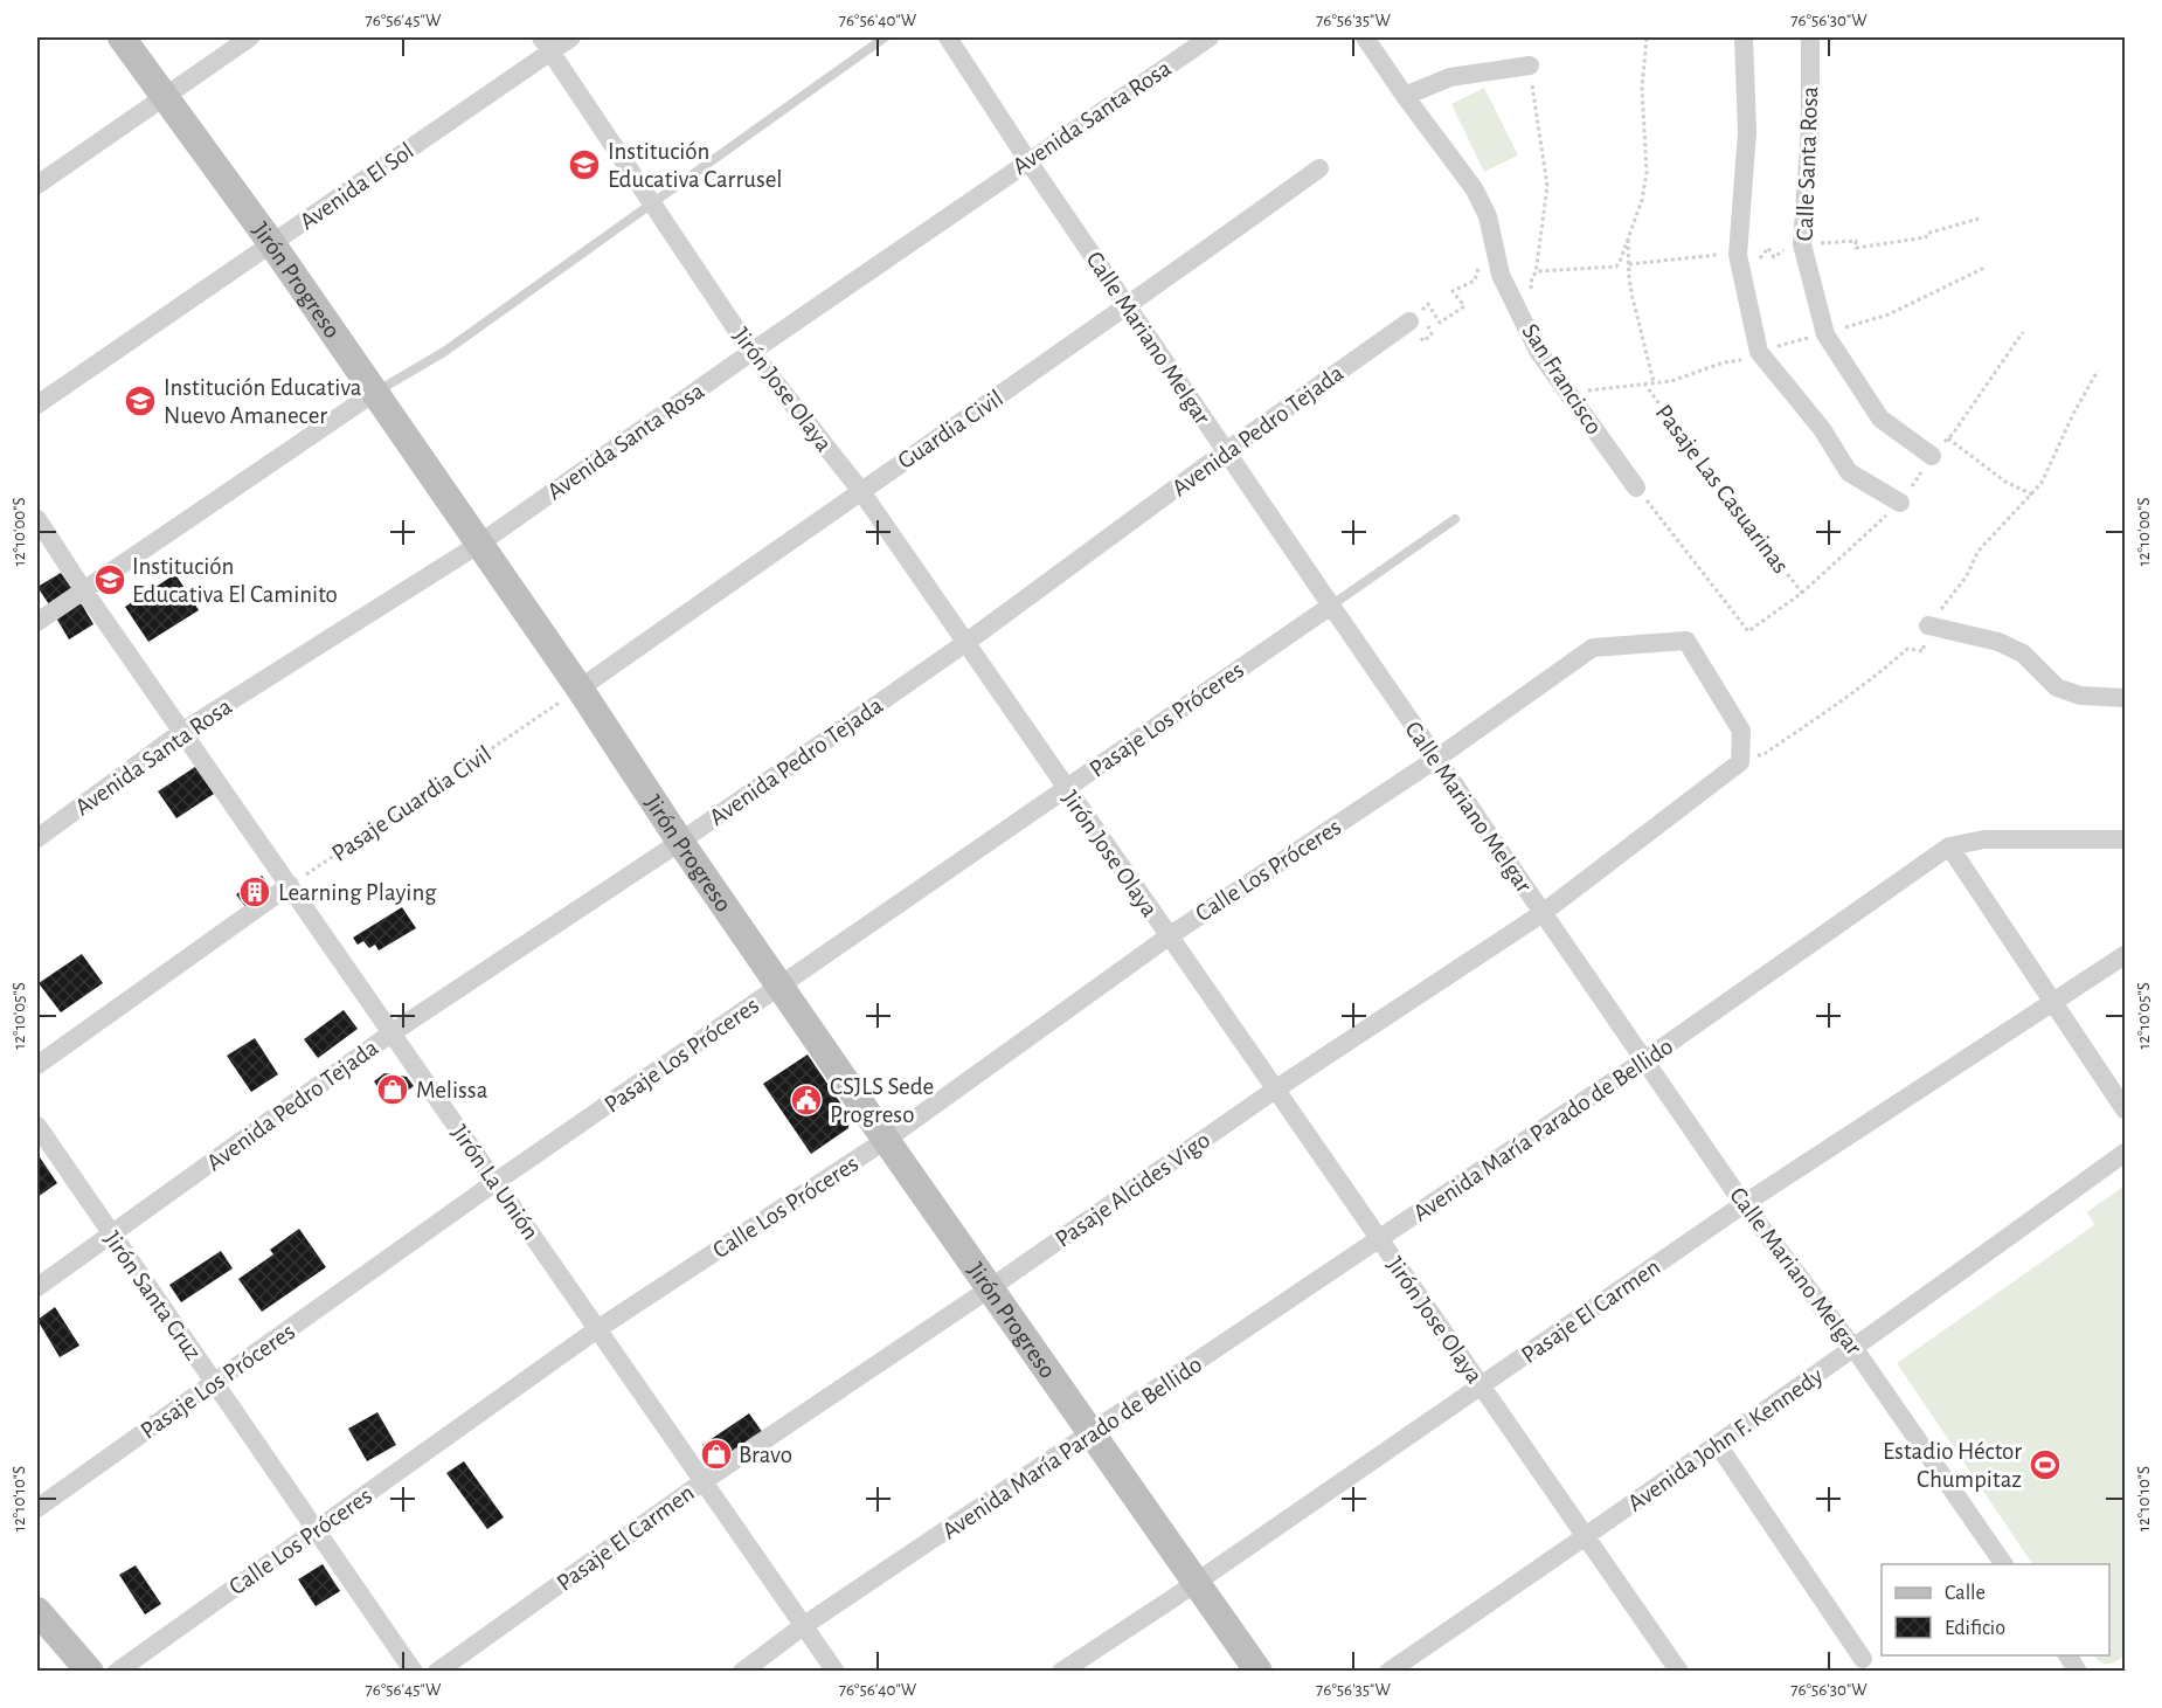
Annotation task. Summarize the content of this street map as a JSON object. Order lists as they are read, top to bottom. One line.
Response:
{"streets":{"street":["Avenida Santa Rosa","Calle Santa Rosa","Avenida El Sol","Jirón Progreso","Calle Mariano Melgar","San Francisco","Jirón Jose Olaya","Guardia Civil","Avenida Pedro Tejada","Pasaje Los Próceres","Calle Los Próceres","Avenida María Parado de Bellido","Jirón La Unión","Pasaje Alcides Vigo","Jirón Santa Cruz","Pasaje El Carmen","Avenida John F. Kennedy"],"path":["Pasaje Las Casuarinas","Pasaje Guardia Civil"]},"crossings":[["Avenida Santa Rosa","Jirón Progreso"],["Avenida Santa Rosa","Calle Mariano Melgar"],["Avenida Santa Rosa","Jirón Jose Olaya"],["Avenida Santa Rosa","Jirón La Unión"],["Avenida El Sol","Jirón Progreso"],["Avenida El Sol","Jirón Jose Olaya"],["Jirón Progreso","Guardia Civil"],["Jirón Progreso","Avenida Pedro Tejada"],["Jirón Progreso","Pasaje Los Próceres"],["Jirón Progreso","Pasaje Guardia Civil"],["Jirón Progreso","Calle Los Próceres"],["Jirón Progreso","Avenida María Parado de Bellido"],["Jirón Progreso","Pasaje Alcides Vigo"],["Jirón Progreso","Pasaje El Carmen"],["Calle Mariano Melgar","Guardia Civil"],["Calle Mariano Melgar","Avenida Pedro Tejada"],["Calle Mariano Melgar","Pasaje Los Próceres"],["Calle Mariano Melgar","Calle Los Próceres"],["Calle Mariano Melgar","Avenida María Parado de Bellido"],["Calle Mariano Melgar","Pasaje Alcides Vigo"],["Calle Mariano Melgar","Pasaje El Carmen"],["Calle Mariano Melgar","Avenida John F. Kennedy"],["Jirón Jose Olaya","Guardia Civil"],["Jirón Jose Olaya","Avenida Pedro Tejada"],["Jirón Jose Olaya","Pasaje Los Próceres"],["Jirón Jose Olaya","Calle Los Próceres"],["Jirón Jose Olaya","Avenida María Parado de Bellido"],["Jirón Jose Olaya","Pasaje Alcides Vigo"],["Jirón Jose Olaya","Pasaje El Carmen"],["Jirón Jose Olaya","Avenida John F. Kennedy"],["Guardia Civil","Pasaje Guardia Civil"],["Avenida Pedro Tejada","Jirón La Unión"],["Avenida Pedro Tejada","Jirón Santa Cruz"],["Pasaje Los Próceres","Jirón La Unión"],["Pasaje Los Próceres","Jirón Santa Cruz"],["Pasaje Guardia Civil","Jirón La Unión"],["Calle Los Próceres","Jirón La Unión"],["Calle Los Próceres","Pasaje Alcides Vigo"],["Calle Los Próceres","Jirón Santa Cruz"],["Avenida María Parado de Bellido","Jirón La Unión"],["Jirón La Unión","Pasaje El Carmen"],["Pasaje Alcides Vigo","Pasaje El Carmen"]],"places":{"school or university":["Institución Educativa Carrusel","Institución Educativa Nuevo Amanecer","Institución Educativa El Caminito"],"building":["Learning Playing"],"shop":["Melissa","Bravo"],"public building":["CSJLS Sede Progreso"],"sports":["Estadio Héctor Chumpitaz"]},"legend":["Calle","Edificio"],"coordinates":["76°56'45\"W","76°56'40\"W","76°56'35\"W","76°56'30\"W","12°10'00\"S","12°10'05\"S","12°10'10\"S"]}
